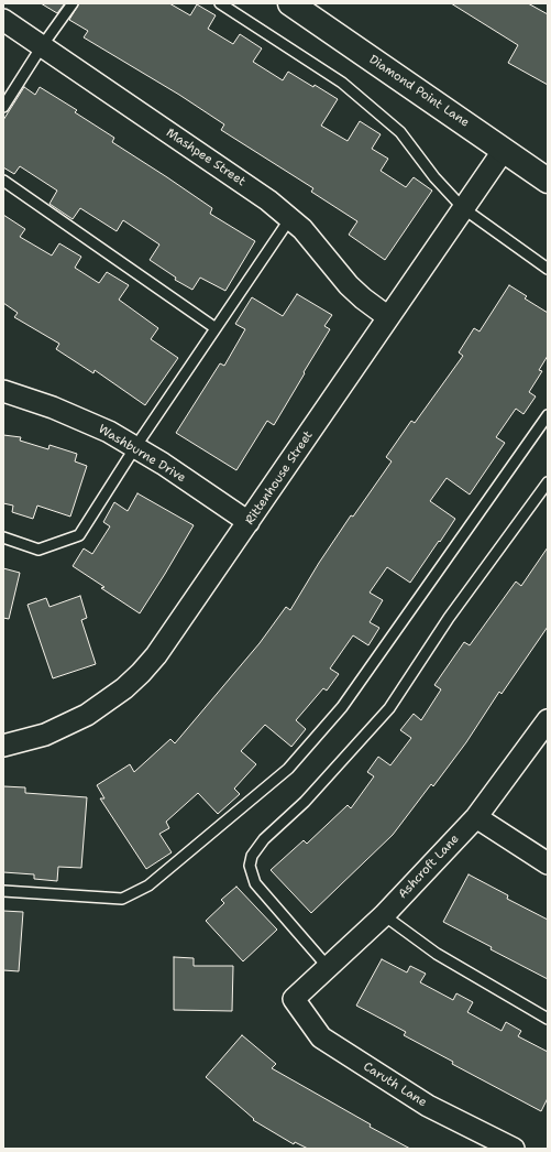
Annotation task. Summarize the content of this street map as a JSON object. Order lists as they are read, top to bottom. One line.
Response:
{"streets":{"street":["Diamond Point Lane","Mashpee Street","Washburne Drive","Rittenhouse Street","Ashcroft Lane","Caruth Lane"]},"crossings":[["Diamond Point Lane","Rittenhouse Street"],["Mashpee Street","Rittenhouse Street"],["Washburne Drive","Rittenhouse Street"],["Ashcroft Lane","Caruth Lane"]]}
